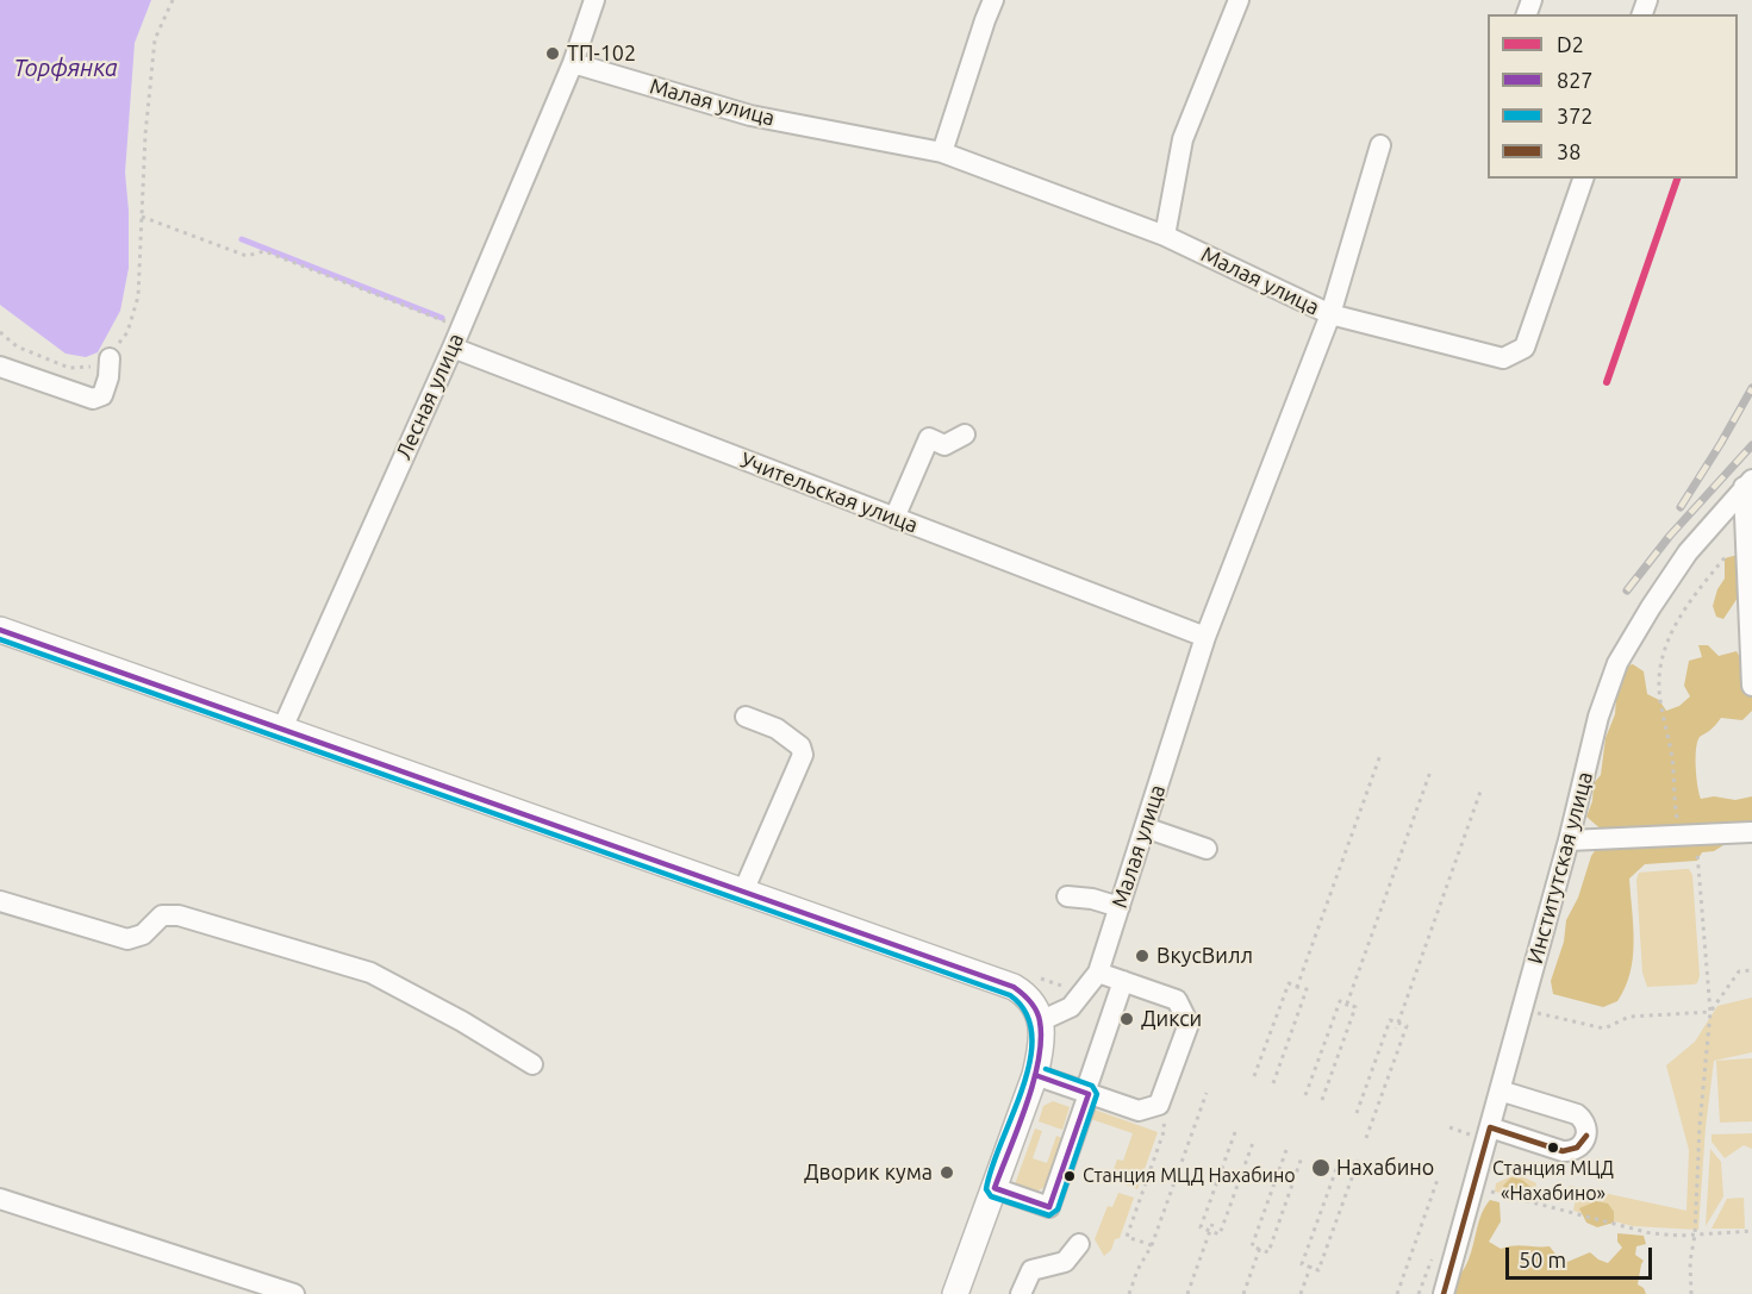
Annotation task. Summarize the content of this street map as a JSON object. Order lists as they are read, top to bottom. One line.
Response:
{"streets":{"street":["Малая улица","Лесная улица","Учительская улица","Институтская улица"]},"crossings":[["Малая улица","Лесная улица"],["Малая улица","Учительская улица"],["Лесная улица","Учительская улица"]],"water":["Торфянка"],"places":["ТП-102","ВкусВилл","Дикси","Станция МЦД «Нахабино»","Нахабино","Дворик кума","Станция МЦД Нахабино"],"lines":["transit line D2","transit line 827","transit line 372","transit line 38"],"legend":["D2","827","372","38"],"scale_bar":"50 m"}
